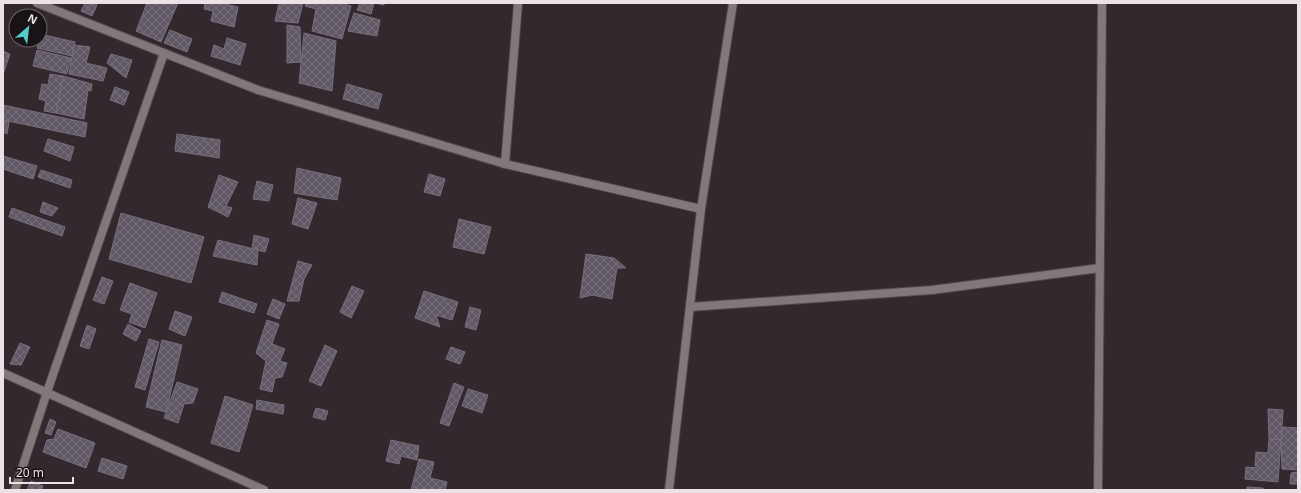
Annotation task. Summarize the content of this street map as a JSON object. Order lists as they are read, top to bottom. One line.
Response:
{"scale_bar":"20 m","north":"top right"}
